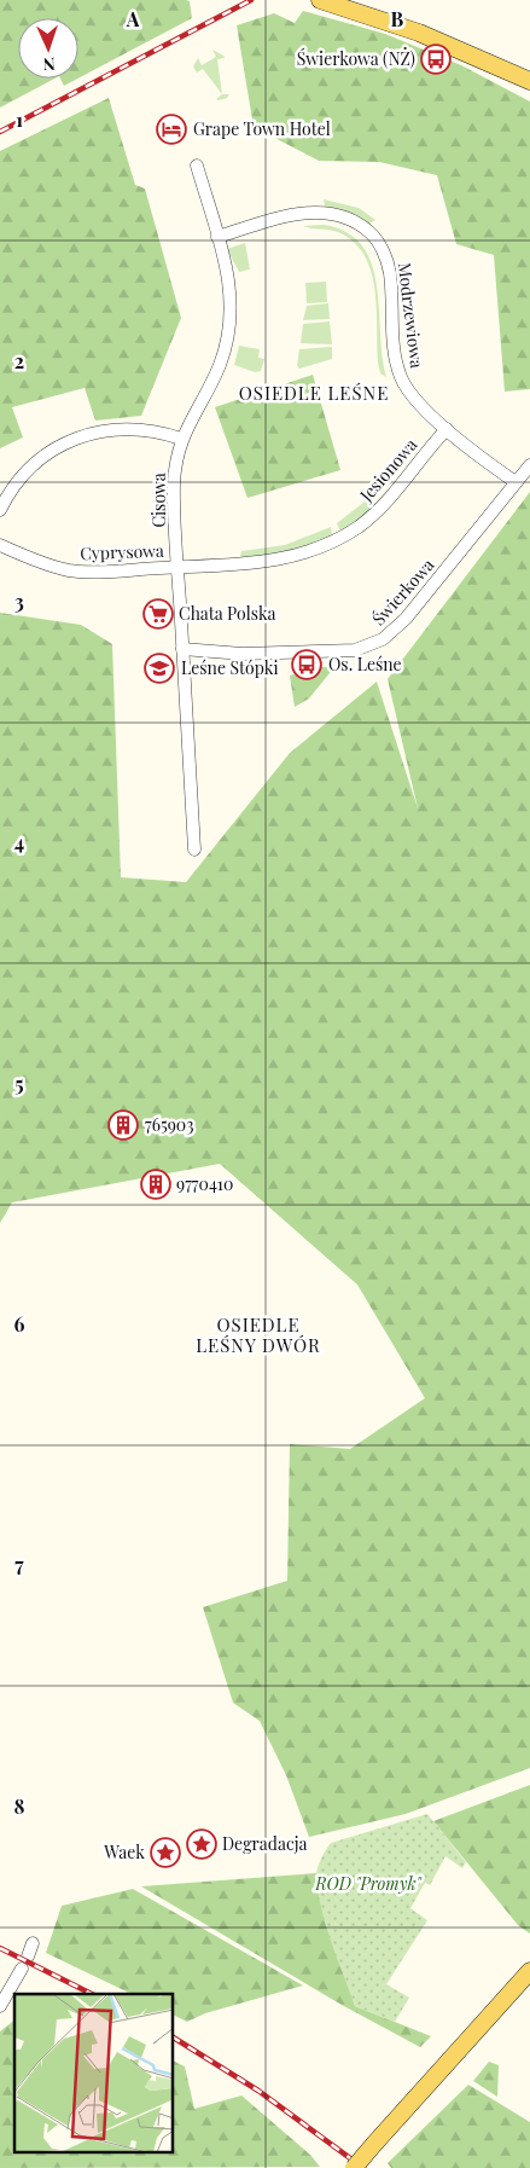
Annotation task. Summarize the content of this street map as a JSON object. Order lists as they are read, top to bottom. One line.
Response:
{"streets":{"street":["Modrzewiowa","Jesionowa","Cisowa","Cyprysowa","Świerkowa"]},"crossings":[["Modrzewiowa","Jesionowa"],["Modrzewiowa","Cisowa"],["Modrzewiowa","Świerkowa"],["Jesionowa","Cisowa"],["Jesionowa","Cyprysowa"],["Cisowa","Cyprysowa"],["Cisowa","Świerkowa"]],"districts":["OSIEDLE LEŚNE","OSIEDLE LEŚNY DWÓR"],"parks":["ROD \"Promyk\""],"places":{"bus stop":["Świerkowa (NŻ)","Os. Leśne"],"hotel":["Grape Town Hotel"],"supermarket":["Chata Polska"],"school or university":["Leśne Stópki"],"building":["765903","9770410"],"place":["Degradacja","Waek"]},"north":"bottom","grid":{"columns":["A","B"],"rows":["1","2","3","4","5","6","7","8"]}}
